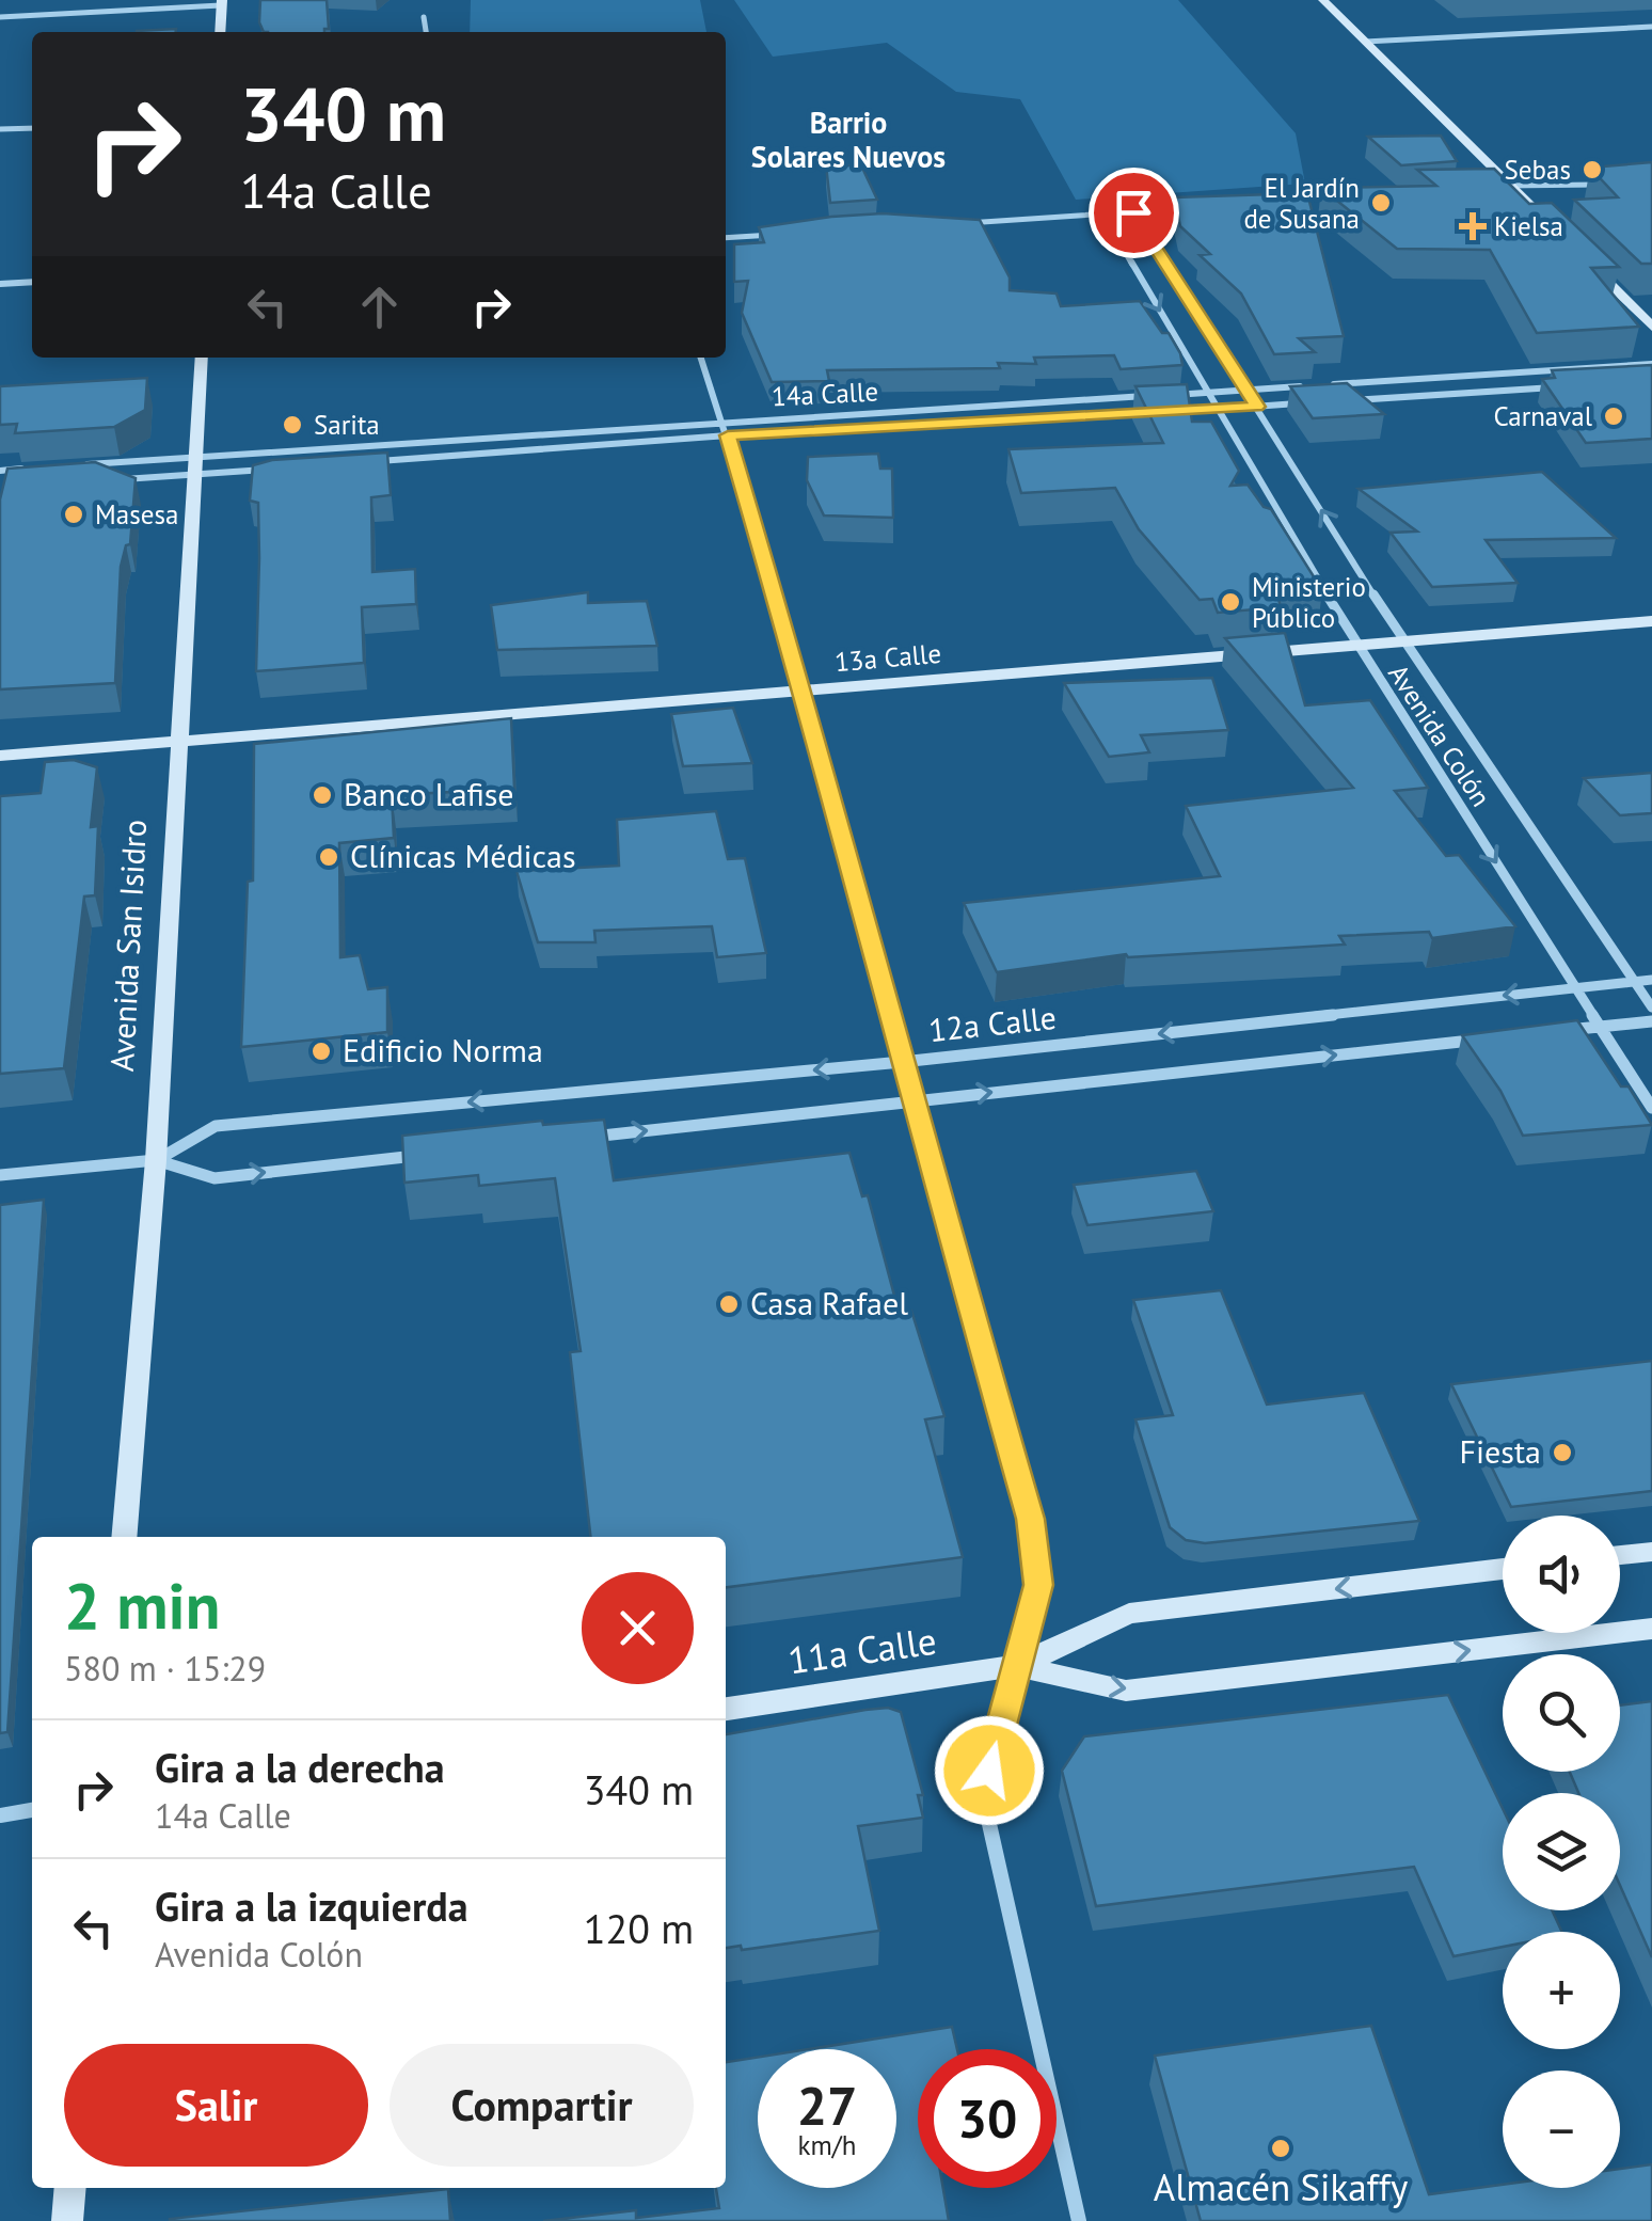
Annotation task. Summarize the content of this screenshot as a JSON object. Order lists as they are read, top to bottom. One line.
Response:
{"streets":{"street":["14a Calle","13a Calle","Avenida Colón","Avenida San Isidro","12a Calle","11a Calle"]},"crossings":[["14a Calle","Avenida Colón"],["14a Calle","Avenida San Isidro"],["13a Calle","Avenida Colón"],["13a Calle","Avenida San Isidro"],["Avenida Colón","12a Calle"],["Avenida San Isidro","12a Calle"]],"districts":["Barrio Solares Nuevos"],"places":{"other":["Sebas","El Jardín de Susana","Carnaval","Sarita","Masesa","Ministerio Público","Banco Lafise","Clínicas Médicas","Edificio Norma","Casa Rafael","Fiesta","Almacén Sikaffy"],"health":["Kielsa"]},"page":{"turn":["340 m","14a Calle"],"map_buttons":["+","−"],"heading":["2 min","580 m · 15:29"],"list":[{"name":"Gira a la derecha","note":"14a Calle","value":"340 m"},{"name":"Gira a la izquierda","note":"Avenida Colón","value":"120 m"}],"buttons":["Salir","Compartir"],"speed":"27 km/h","limit":"30"}}
